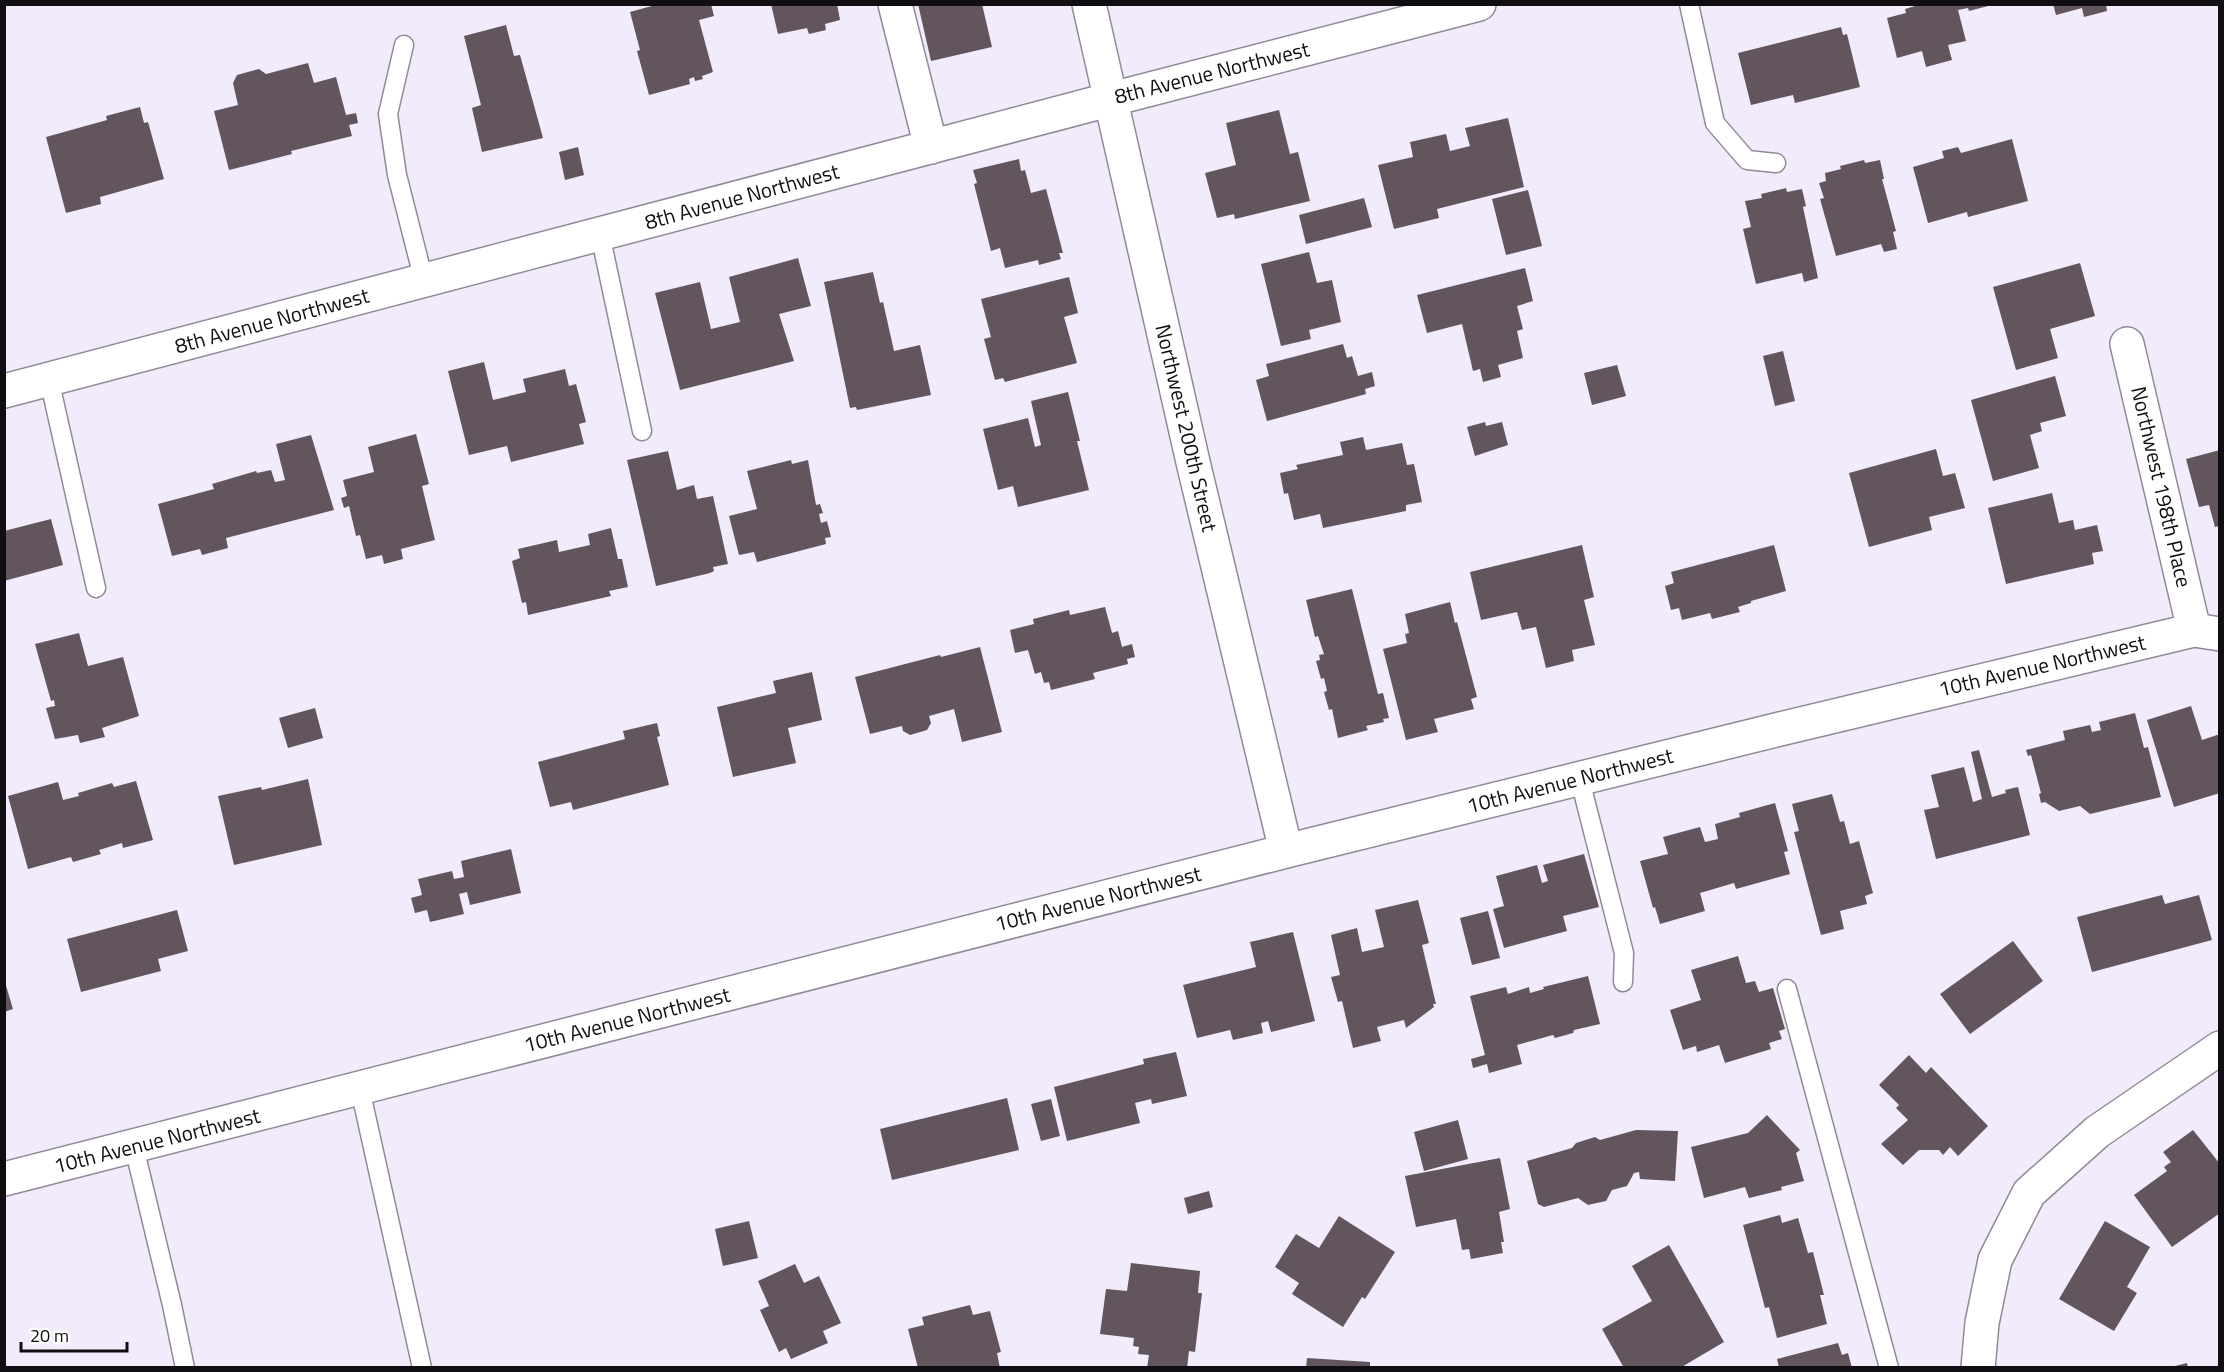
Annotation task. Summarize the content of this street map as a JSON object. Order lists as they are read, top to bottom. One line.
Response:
{"streets":{"street":["8th Avenue Northwest","Northwest 200th Street","Northwest 198th Place","10th Avenue Northwest"]},"crossings":[["8th Avenue Northwest","Northwest 200th Street"],["Northwest 200th Street","10th Avenue Northwest"],["Northwest 198th Place","10th Avenue Northwest"]],"scale_bar":"20 m"}
